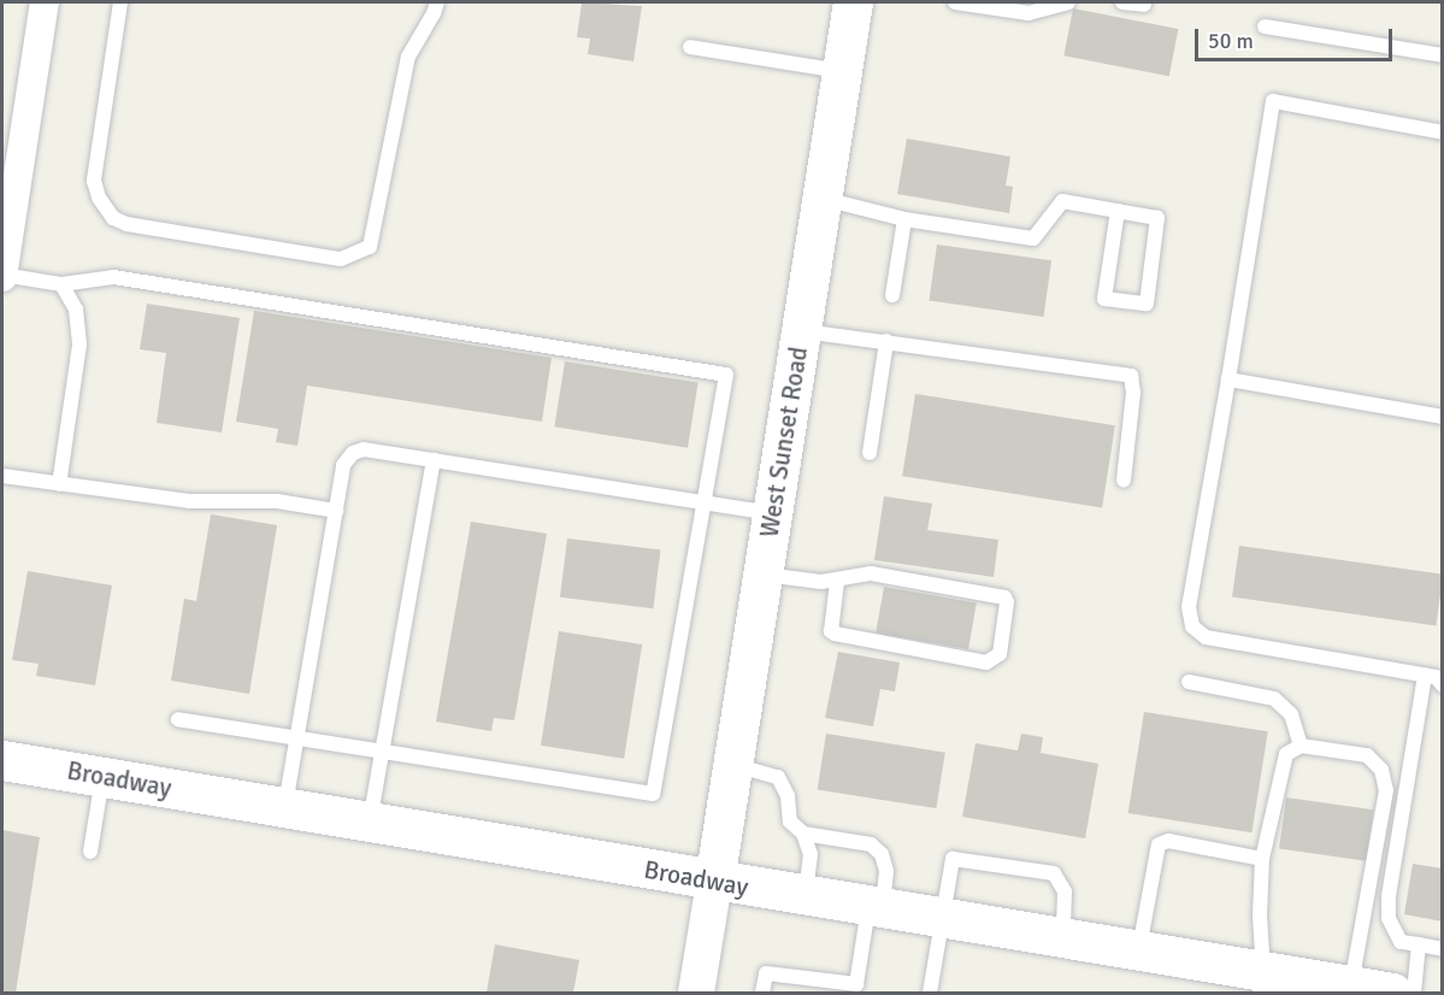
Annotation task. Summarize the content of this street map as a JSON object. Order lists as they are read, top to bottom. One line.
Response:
{"streets":{"main road":["West Sunset Road","Broadway"]},"crossings":[["West Sunset Road","Broadway"]],"scale_bar":"50 m"}
